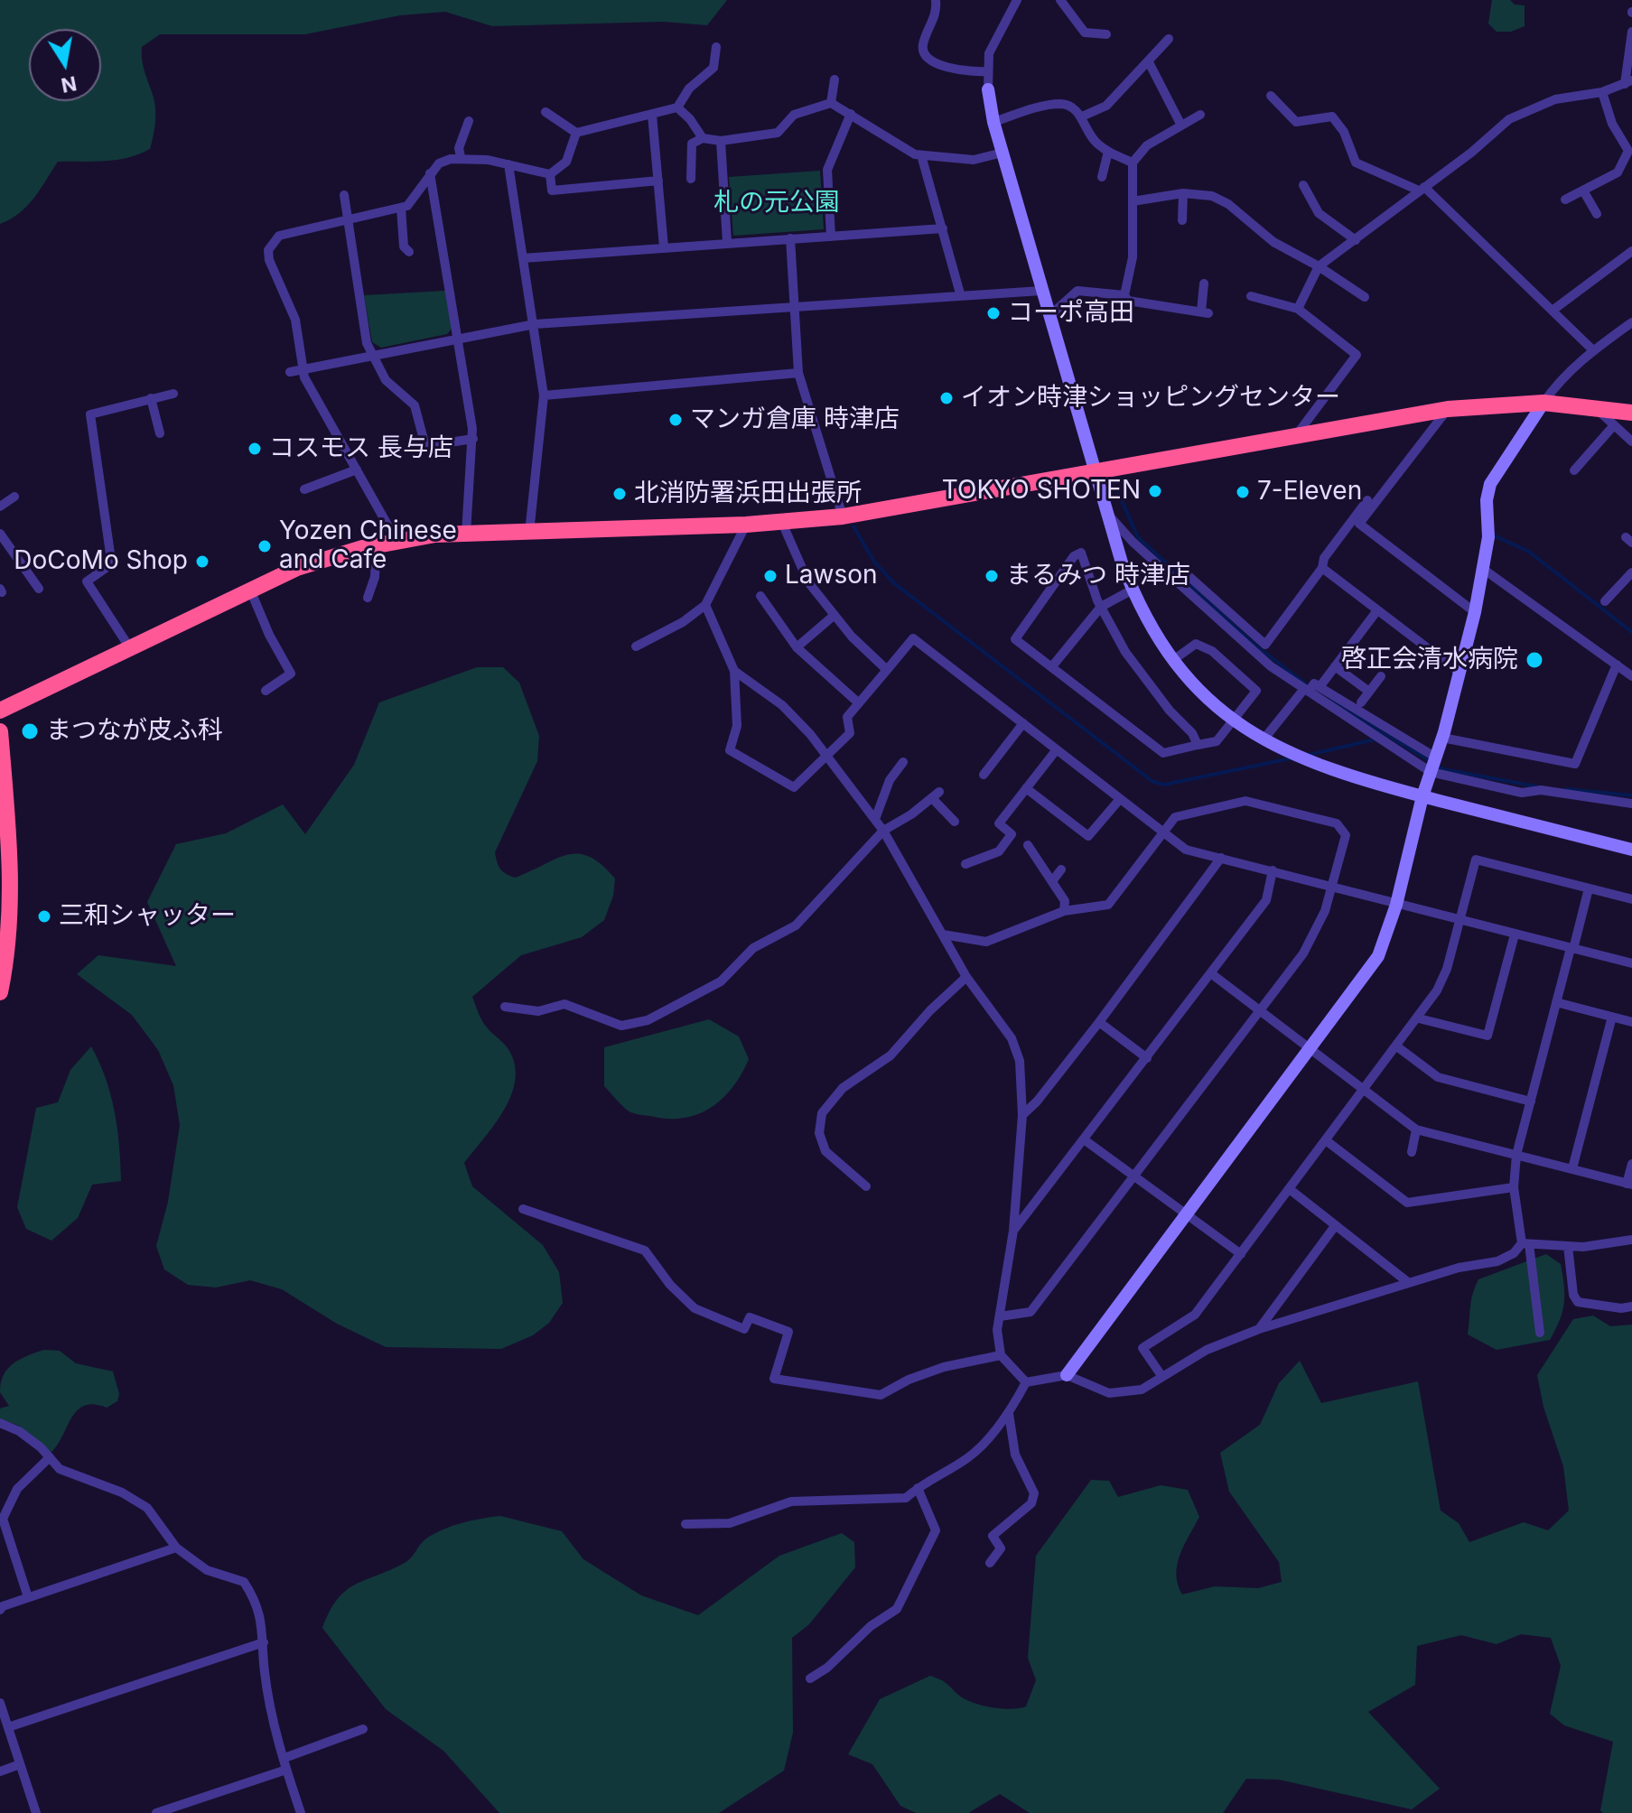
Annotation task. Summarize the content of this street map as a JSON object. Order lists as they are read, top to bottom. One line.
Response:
{"parks":["札の元公園"],"places":["コーポ高田","イオン時津ショッピングセンター","マンガ倉庫 時津店","コスモス 長与店","TOKYO SHOTEN","7-Eleven","北消防署浜田出張所","Yozen Chinese and Cafe","DoCoMo Shop","Lawson","まるみつ 時津店","啓正会清水病院","まつなが皮ふ科","三和シャッター"],"north":"bottom"}
